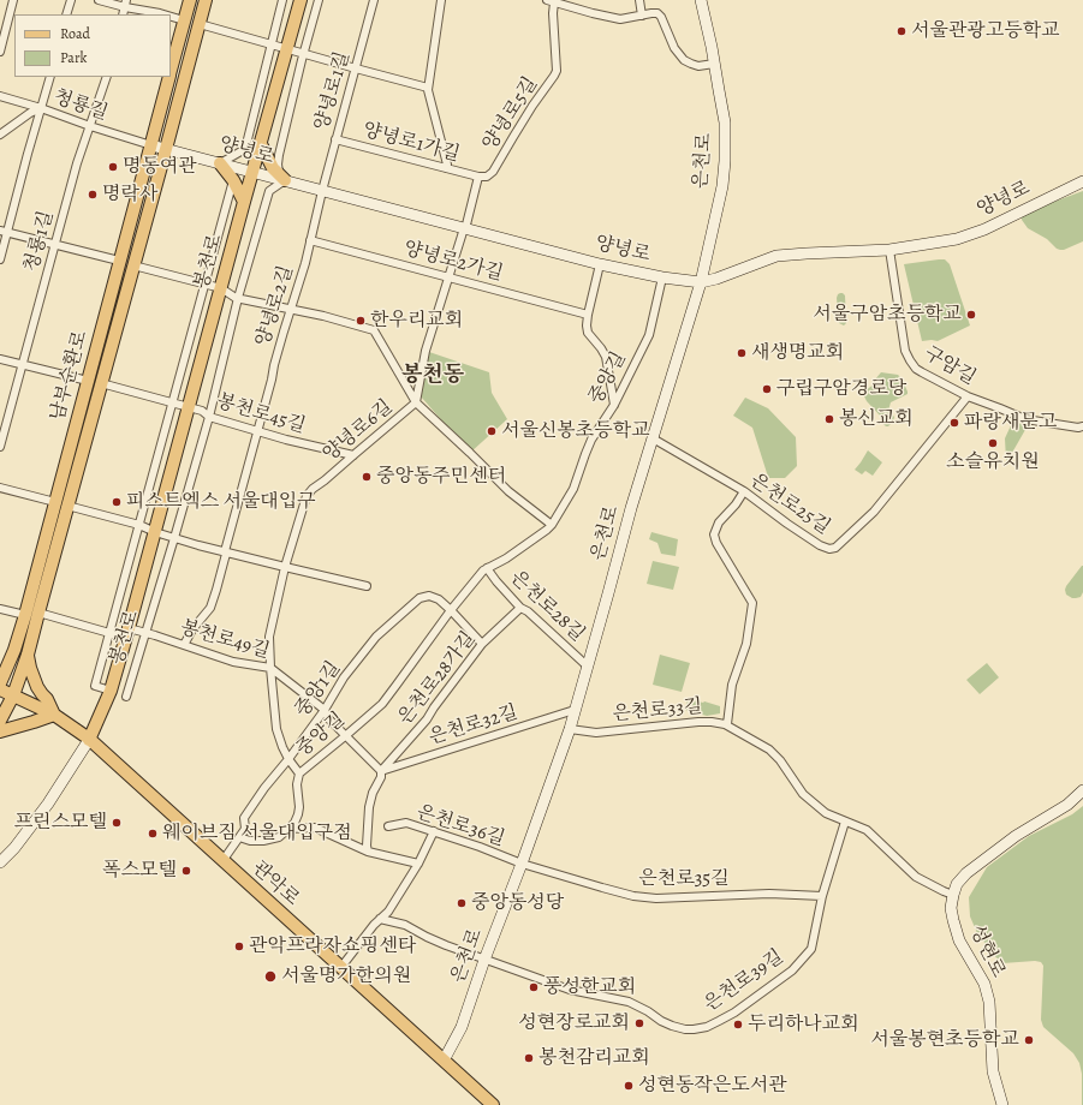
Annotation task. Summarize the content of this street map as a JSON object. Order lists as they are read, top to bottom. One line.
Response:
{"streets":{"main road":["양녕로","은천로","봉천로","남부순환로","관악로","성현로"],"street":["양녕로1길","청룡길","양녕로5길","양녕로1가길","청룡1길","양녕로2가길","양녕로2길","구암길","중앙길","봉천로45길","양녕로6길","은천로25길","은천로28길","봉천로49길","은천로28가길","중앙1길","은천로33길","은천로32길","은천로36길","은천로35길","은천로39길"]},"crossings":[["양녕로1길","양녕로1가길"],["양녕로1길","양녕로"],["양녕로1길","양녕로2길"],["청룡길","양녕로"],["청룡길","청룡1길"],["청룡길","남부순환로"],["양녕로5길","양녕로1가길"],["양녕로5길","양녕로"],["양녕로5길","양녕로6길"],["양녕로","은천로"],["양녕로","봉천로"],["양녕로","양녕로2길"],["양녕로","구암길"],["양녕로","남부순환로"],["양녕로","중앙길"],["양녕로","양녕로6길"],["은천로","은천로25길"],["은천로","은천로28길"],["은천로","은천로33길"],["은천로","은천로32길"],["은천로","은천로36길"],["은천로","은천로35길"],["은천로","관악로"],["은천로","은천로39길"],["봉천로","남부순환로"],["봉천로","봉천로45길"],["봉천로","봉천로49길"],["봉천로","관악로"],["양녕로2가길","양녕로2길"],["양녕로2가길","양녕로6길"],["양녕로2길","봉천로45길"],["양녕로2길","봉천로49길"],["구암길","은천로25길"],["남부순환로","봉천로45길"],["남부순환로","관악로"],["중앙길","양녕로6길"],["중앙길","은천로28길"],["중앙길","봉천로49길"],["중앙길","중앙1길"],["봉천로45길","양녕로6길"],["양녕로6길","봉천로49길"],["양녕로6길","중앙1길"],["은천로28길","은천로28가길"],["봉천로49길","중앙1길"],["은천로28가길","은천로32길"],["은천로33길","은천로39길"],["은천로36길","은천로35길"],["은천로35길","은천로39길"]],"districts":["봉천동"],"places":["서울관광고등학교","명동여관","명락사","서울구암초등학교","한우리교회","새생명교회","구립구암경로당","봉신교회","파랑새문고","서울신봉초등학교","소슬유치원","중앙동주민센터","피스트엑스 서울대입구","프린스모텔","웨이브짐 서울대입구점","폭스모텔","중앙동성당","관악프라자쇼핑센타","서울명가한의원","풍성한교회","성현장로교회","두리하나교회","서울봉현초등학교","봉천감리교회","성현동작은도서관"],"legend":["Road","Park"]}
